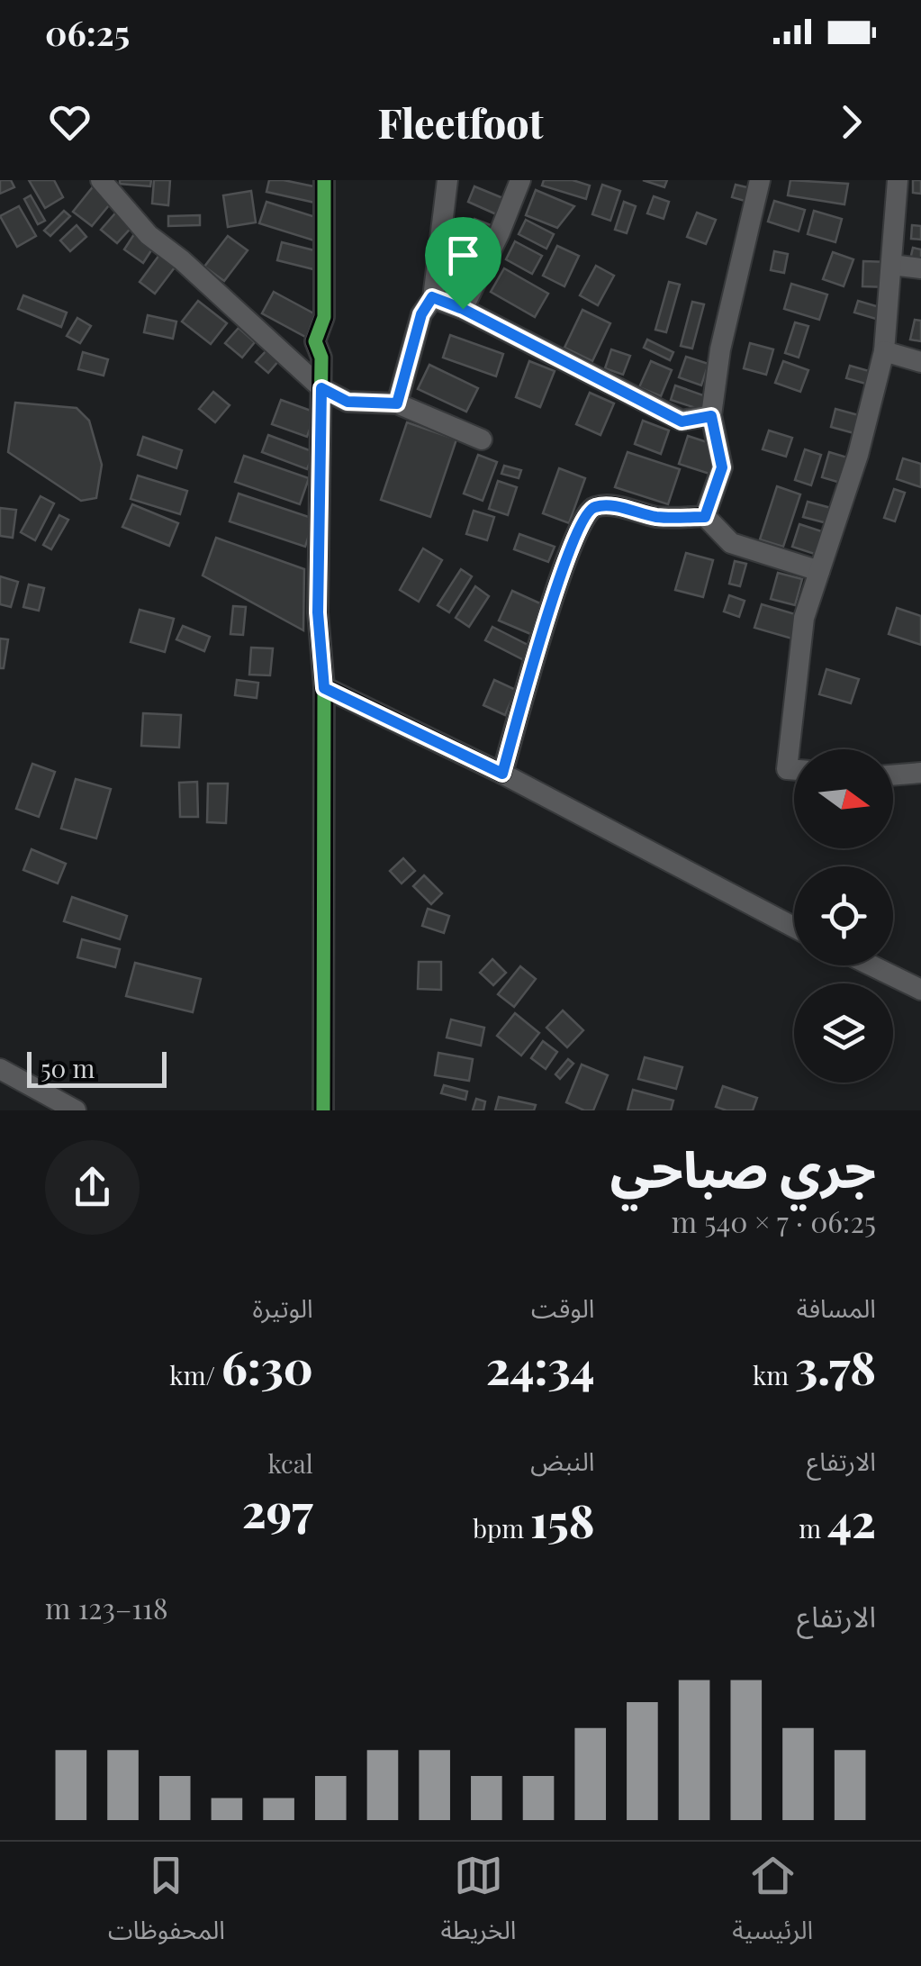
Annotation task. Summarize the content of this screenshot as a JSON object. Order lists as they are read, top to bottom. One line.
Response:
{"scale_bar":"50 m","north":"right","page":{"status":"06:25","header":"Fleetfoot","scale":"50 m","heading":["جري صباحي","06:25 · 7 × 540 m"],"stats":[["المسافة","3.78 km"],["الوقت","24:34"],["الوتيرة","6:30 /km"],["الارتفاع","42 m"],["النبض","158 bpm"],["kcal","297"]],"chart":["الارتفاع","118–123 m"],"tabs":["الرئيسية","الخريطة","المحفوظات"]}}
